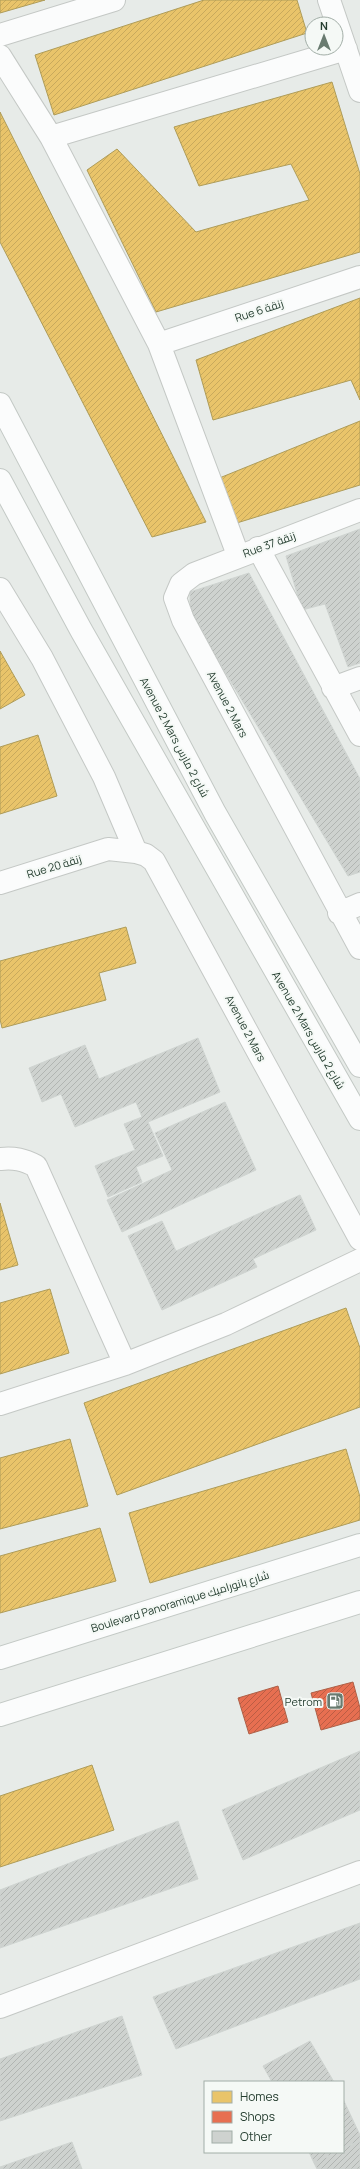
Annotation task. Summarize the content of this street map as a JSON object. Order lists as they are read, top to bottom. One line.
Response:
{"streets":{"street":["Rue 6 زنقة","Rue 37 زنقة","Avenue 2 Mars","Avenue 2 Mars شارع 2 مارس","Rue 20 زنقة","Boulevard Panoramique شارع بانوراميك"]},"crossings":[["Rue 37 زنقة","Avenue 2 Mars"],["Avenue 2 Mars","Rue 20 زنقة"]],"places":{"fuel station":["Petrom"]},"legend":["Homes","Shops","Other"],"north":"top"}
